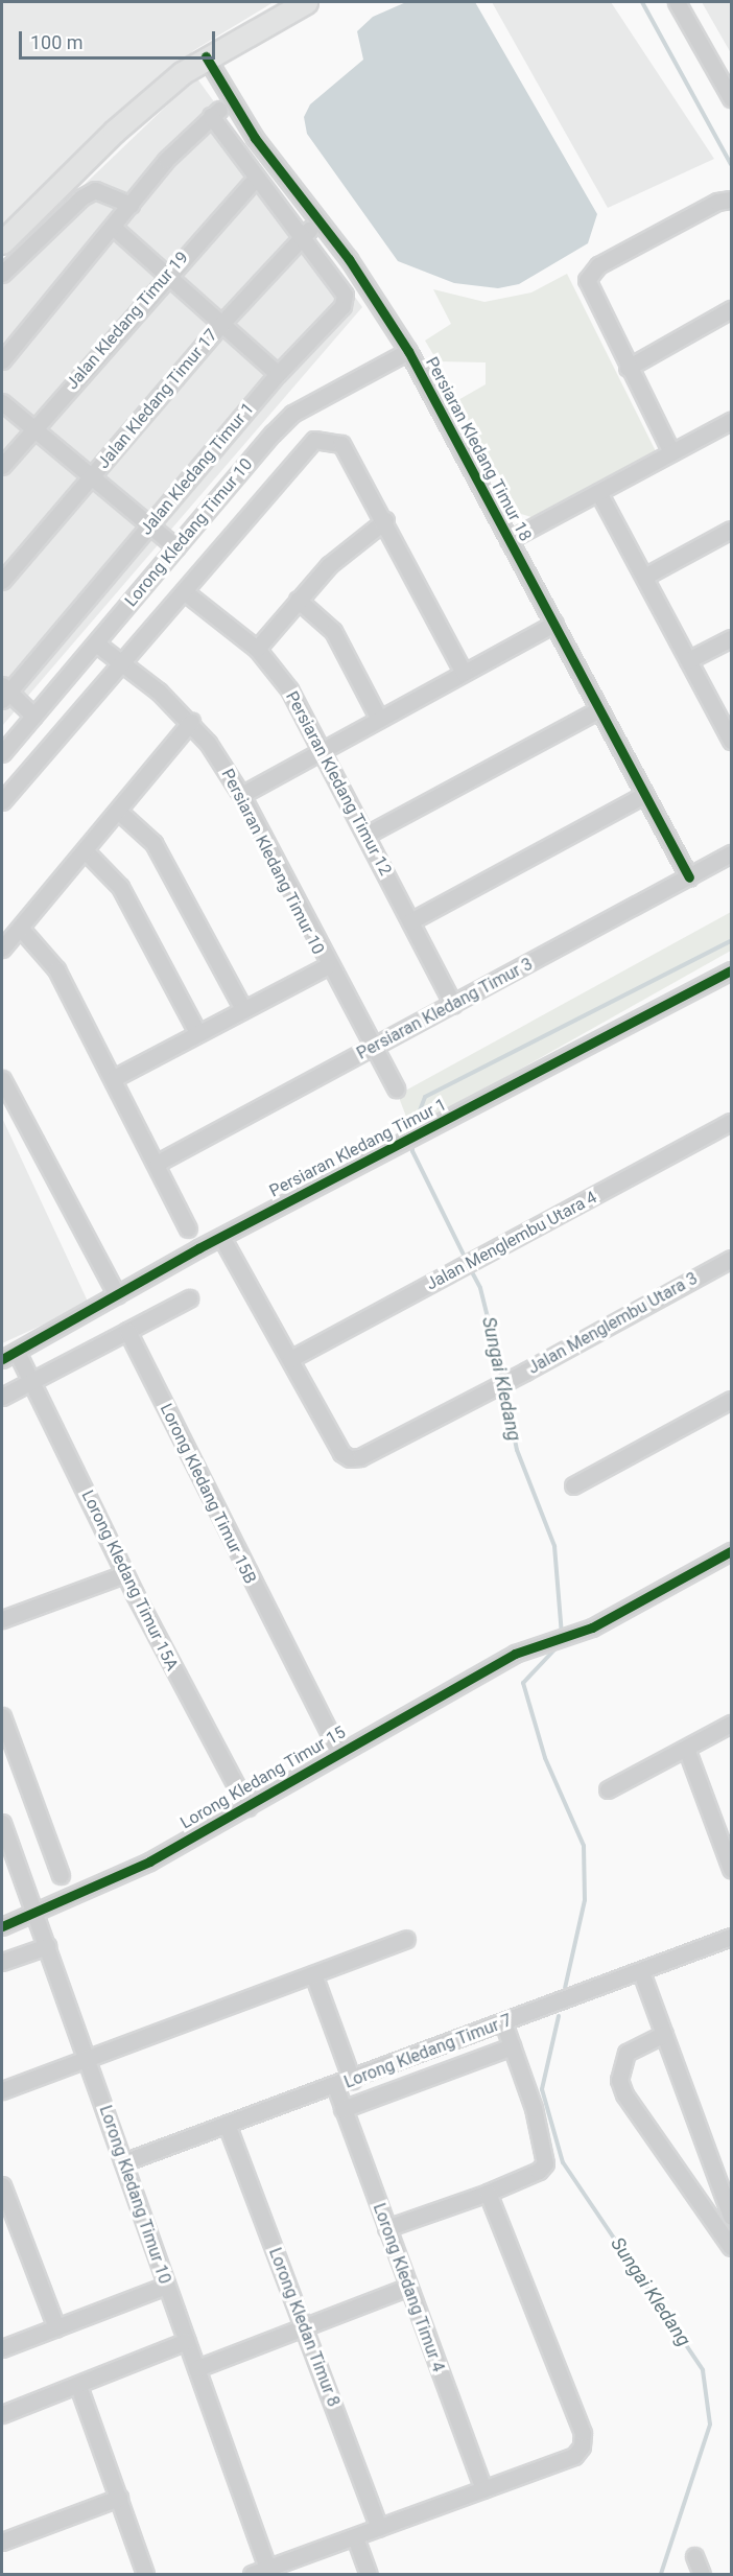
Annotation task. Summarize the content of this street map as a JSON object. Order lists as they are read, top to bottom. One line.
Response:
{"streets":{"street":["Jalan Kledang Timur 19","Jalan Kledang Timur 17","Persiaran Kledang Timur 18","Jalan Kledang Timur 1","Lorong Kledang Timur 10","Persiaran Kledang Timur 12","Persiaran Kledang Timur 10","Persiaran Kledang Timur 3","Persiaran Kledang Timur 1","Jalan Menglembu Utara 4","Jalan Menglembu Utara 3","Lorong Kledang Timur 15B","Lorong Kledang Timur 15A","Lorong Kledang Timur 15","Lorong Kledang Timur 7","Lorong Kledang Timur 4","Lorong Kledan Timur 8"]},"crossings":[["Jalan Kledang Timur 19","Jalan Kledang Timur 1"],["Jalan Kledang Timur 17","Persiaran Kledang Timur 18"],["Jalan Kledang Timur 17","Jalan Kledang Timur 1"],["Persiaran Kledang Timur 18","Lorong Kledang Timur 10"],["Persiaran Kledang Timur 18","Persiaran Kledang Timur 3"],["Lorong Kledang Timur 10","Persiaran Kledang Timur 12"],["Lorong Kledang Timur 10","Persiaran Kledang Timur 10"],["Lorong Kledang Timur 10","Lorong Kledang Timur 15"],["Lorong Kledang Timur 10","Lorong Kledang Timur 7"],["Persiaran Kledang Timur 12","Persiaran Kledang Timur 3"],["Persiaran Kledang Timur 10","Persiaran Kledang Timur 3"],["Persiaran Kledang Timur 1","Lorong Kledang Timur 15A"],["Jalan Menglembu Utara 4","Jalan Menglembu Utara 3"],["Lorong Kledang Timur 15B","Lorong Kledang Timur 15"],["Lorong Kledang Timur 15A","Lorong Kledang Timur 15"],["Lorong Kledang Timur 7","Lorong Kledang Timur 4"],["Lorong Kledang Timur 7","Lorong Kledan Timur 8"]],"water":["Sungai Kledang"],"scale_bar":"100 m"}
